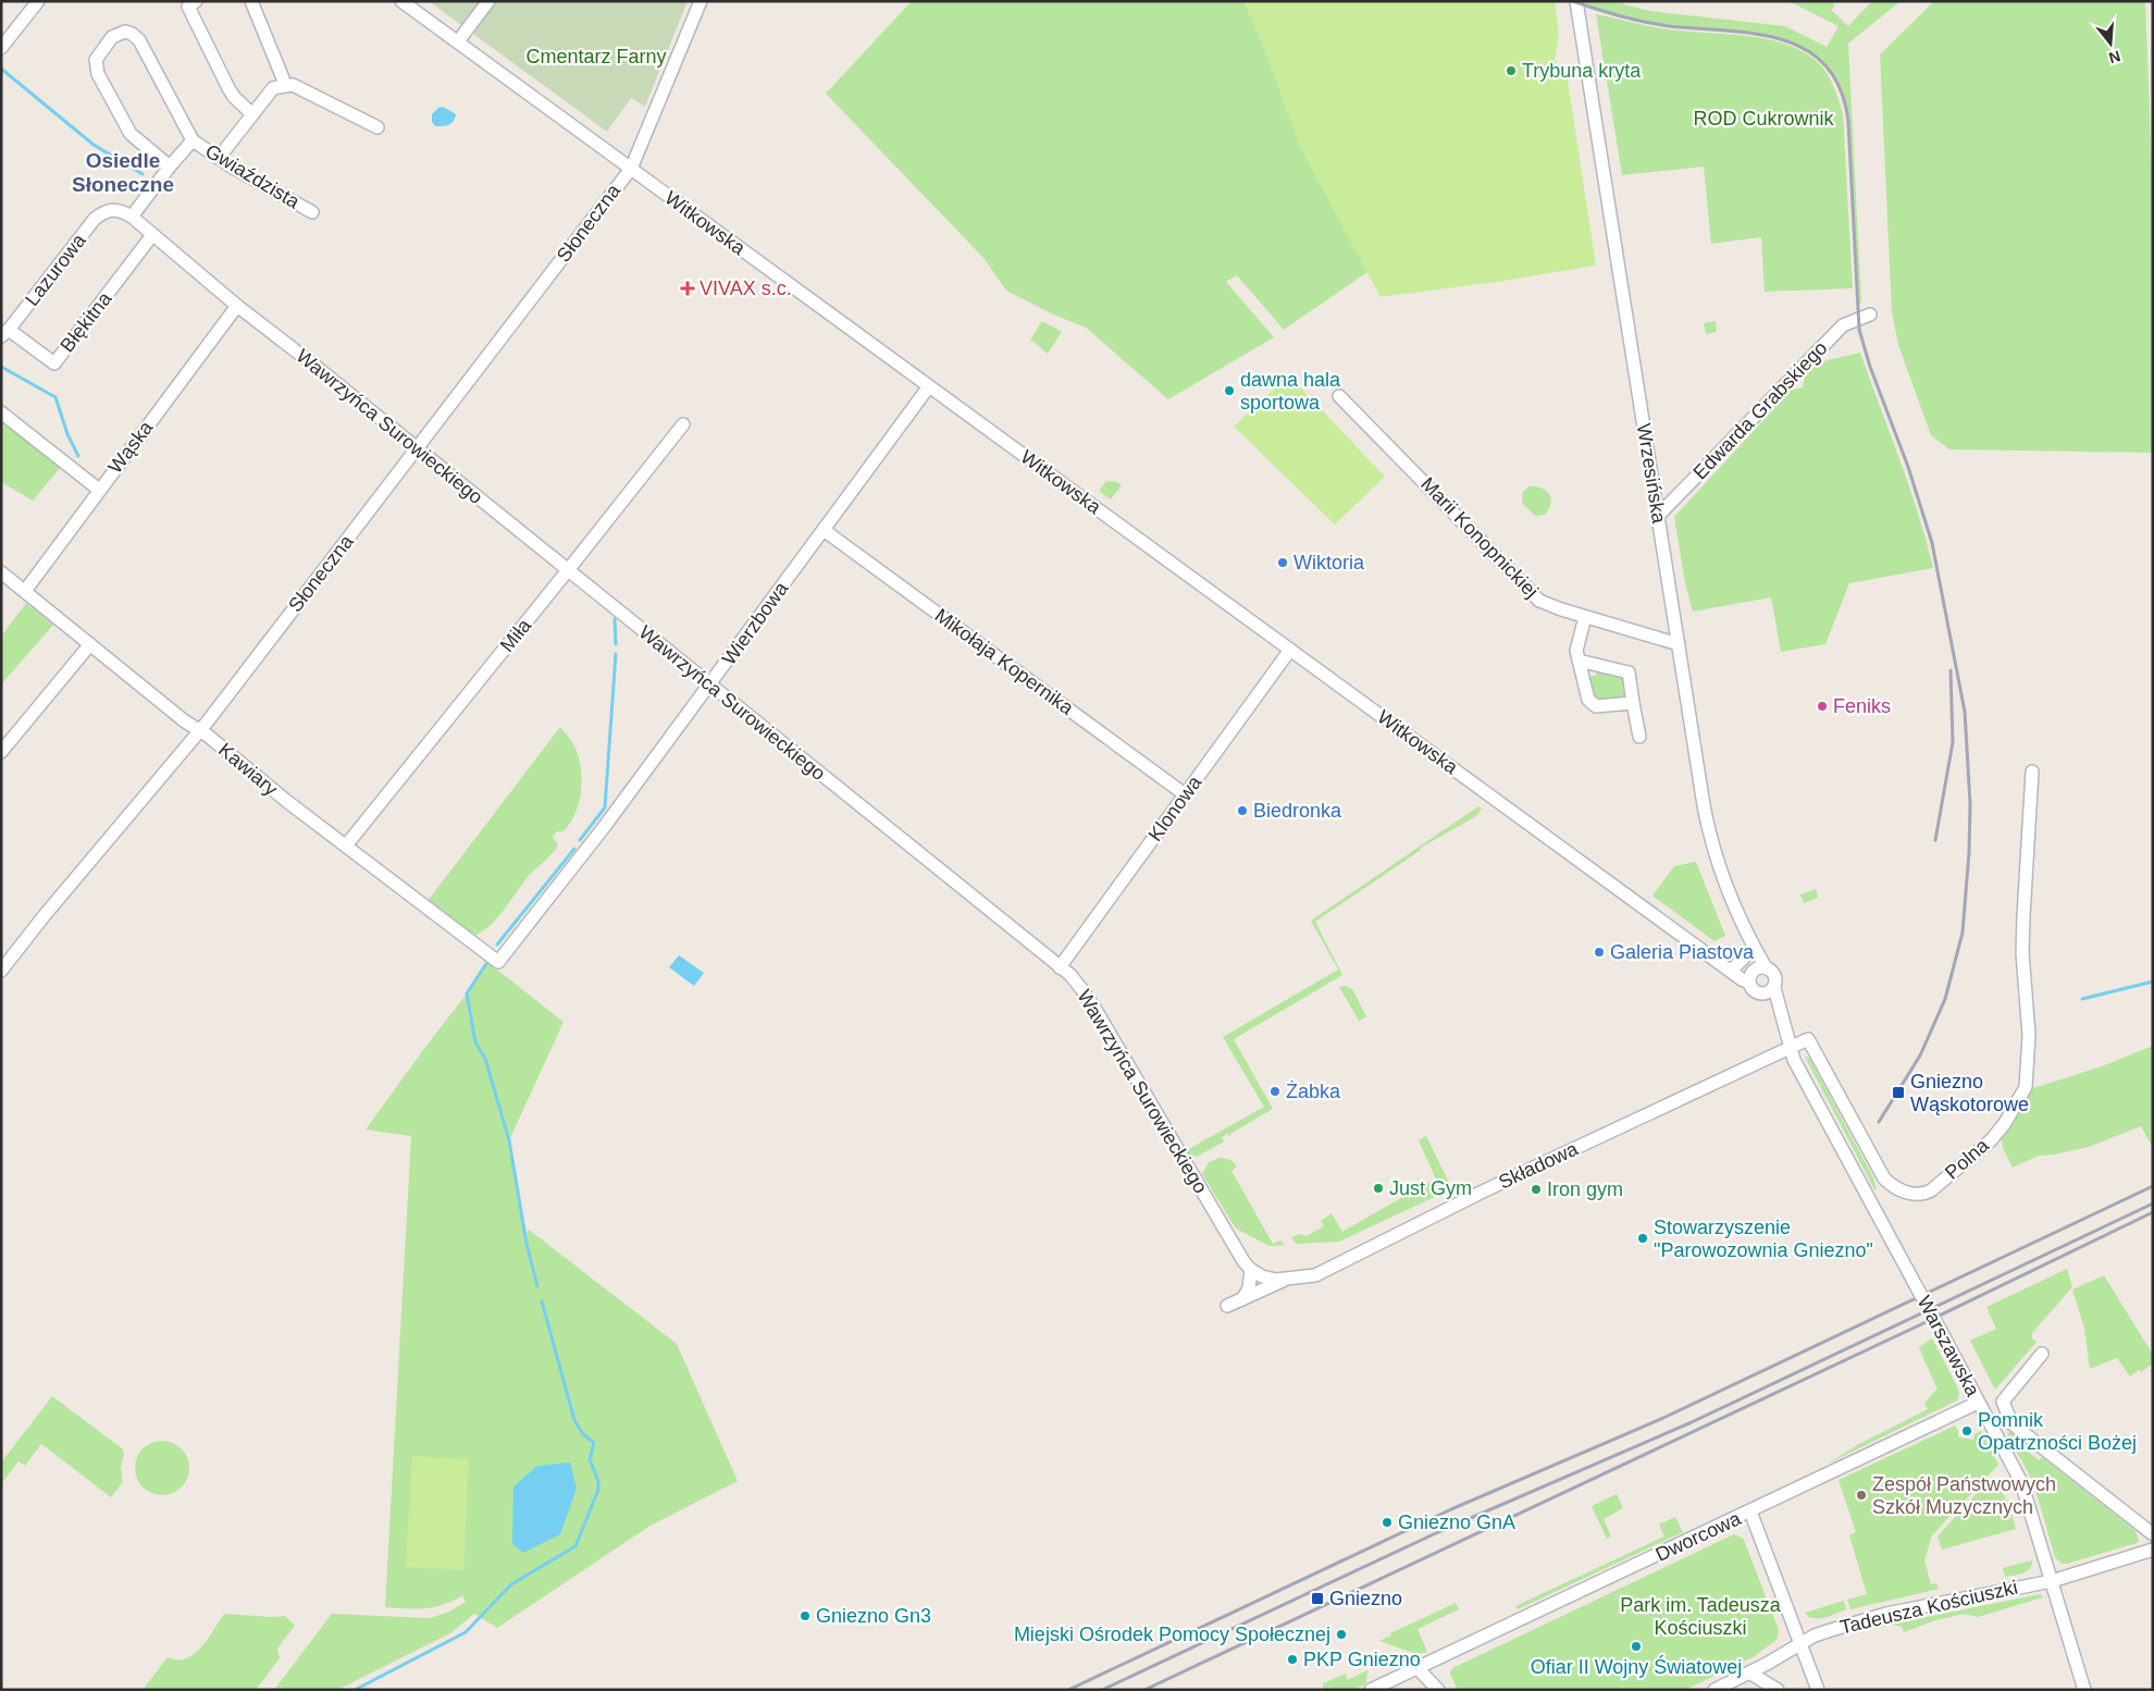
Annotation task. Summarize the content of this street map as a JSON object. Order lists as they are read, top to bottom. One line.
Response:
{"streets":{"street":["Gwiaździsta","Słoneczna","Witkowska","Lazurowa","Błękitna","Edwarda Grabskiego","Wawrzyńca Surowieckiego","Wąska","Wrzesińska","Marii Konopnickiej","Wierzbowa","Miła","Mikołaja Kopernika","Kawiary","Klonowa","Polna","Składowa","Warszawska","Dworcowa","Tadeusza Kościuszki"]},"crossings":[["Gwiaździsta","Wawrzyńca Surowieckiego"],["Słoneczna","Witkowska"],["Słoneczna","Wawrzyńca Surowieckiego"],["Słoneczna","Kawiary"],["Witkowska","Wrzesińska"],["Witkowska","Wierzbowa"],["Witkowska","Klonowa"],["Lazurowa","Błękitna"],["Lazurowa","Wawrzyńca Surowieckiego"],["Błękitna","Wawrzyńca Surowieckiego"],["Edwarda Grabskiego","Wrzesińska"],["Wawrzyńca Surowieckiego","Wąska"],["Wawrzyńca Surowieckiego","Wierzbowa"],["Wawrzyńca Surowieckiego","Miła"],["Wawrzyńca Surowieckiego","Klonowa"],["Wawrzyńca Surowieckiego","Składowa"],["Wąska","Kawiary"],["Wrzesińska","Marii Konopnickiej"],["Wrzesińska","Warszawska"],["Wierzbowa","Mikołaja Kopernika"],["Wierzbowa","Kawiary"],["Miła","Kawiary"],["Mikołaja Kopernika","Klonowa"],["Polna","Składowa"],["Polna","Warszawska"],["Składowa","Warszawska"],["Warszawska","Dworcowa"],["Warszawska","Tadeusza Kościuszki"]],"districts":["Osiedle Słoneczne"],"parks":["Cmentarz Farny","ROD Cukrownik","Park im. Tadeusza Kościuszki"],"places":{"other":["Trybuna kryta","dawna hala sportowa","Wiktoria","Feniks","Biedronka","Galeria Piastova","Żabka","Just Gym","Iron gym","Stowarzyszenie \"Parowozownia Gniezno\"","Pomnik Opatrzności Bożej","Zespół Państwowych Szkół Muzycznych","Gniezno GnA","Gniezno Gn3","Miejski Ośrodek Pomocy Społecznej","Ofiar II Wojny Światowej","PKP Gniezno"],"health":["VIVAX s.c."],"transit":["Gniezno Wąskotorowe","Gniezno"]},"north":"bottom"}
